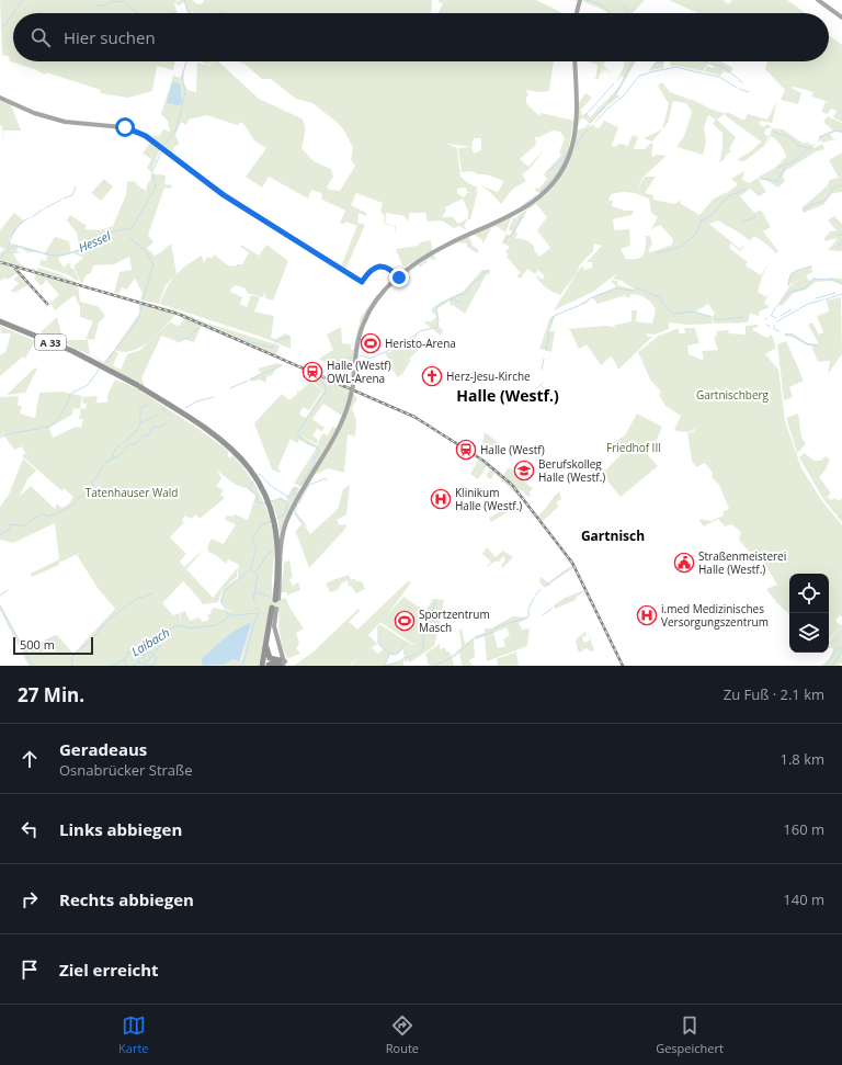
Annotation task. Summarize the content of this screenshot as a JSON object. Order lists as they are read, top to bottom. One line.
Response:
{"streets":{"highway":["A 33"]},"districts":["Halle (Westf.)","Gartnisch"],"water":["Hessel","Laibach"],"parks":["Gartnischberg","Friedhof III","Tatenhauser Wald"],"places":{"sports":["Heristo-Arena","Sportzentrum Masch"],"station":["Halle (Westf) OWL-Arena","Halle (Westf)"],"church":["Herz-Jesu-Kirche"],"school or university":["Berufskolleg Halle (Westf.)"],"hospital":["Klinikum Halle (Westf.)","i.med Medizinisches Versorgungszentrum"],"public building":["Straßenmeisterei Halle (Westf.)"]},"scale_bar":"500 m","page":{"search":"Hier suchen","scale":"500 m","heading":["27 Min.","Zu Fuß · 2.1 km"],"list":[["Geradeaus","Osnabrücker Straße","1.8 km"],["Links abbiegen","160 m"],["Rechts abbiegen","140 m"],"Ziel erreicht"],"nav":["Karte","Route","Gespeichert"]}}
